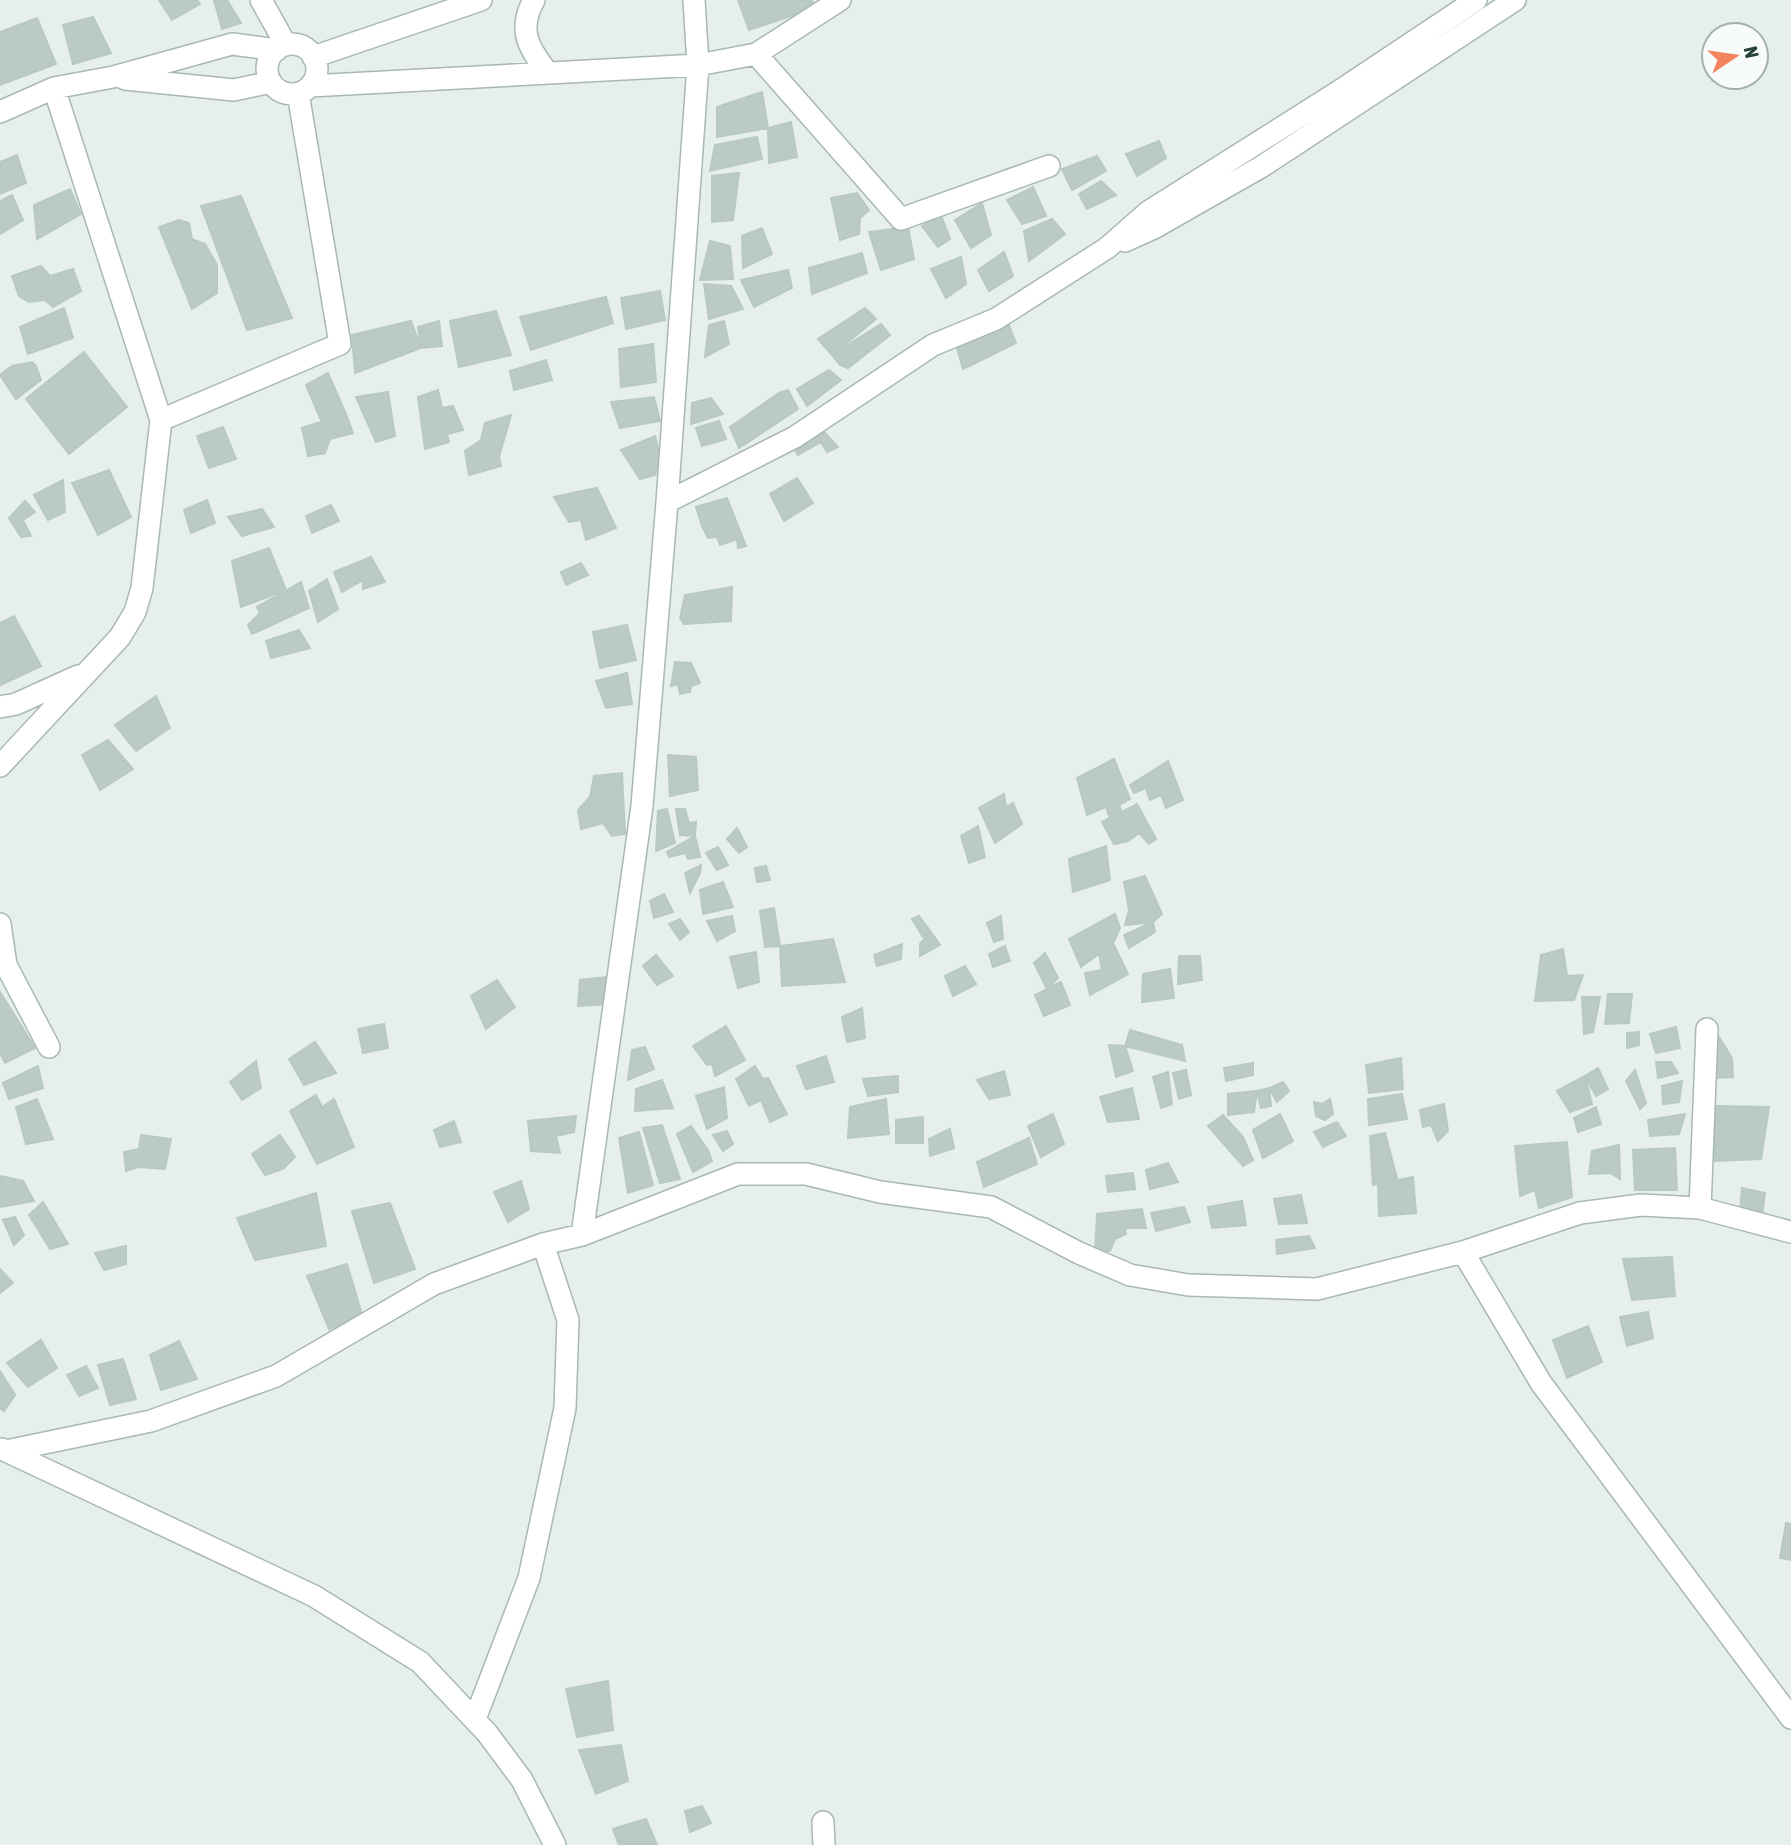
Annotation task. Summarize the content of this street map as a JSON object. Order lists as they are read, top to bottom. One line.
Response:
{"north":"right"}
